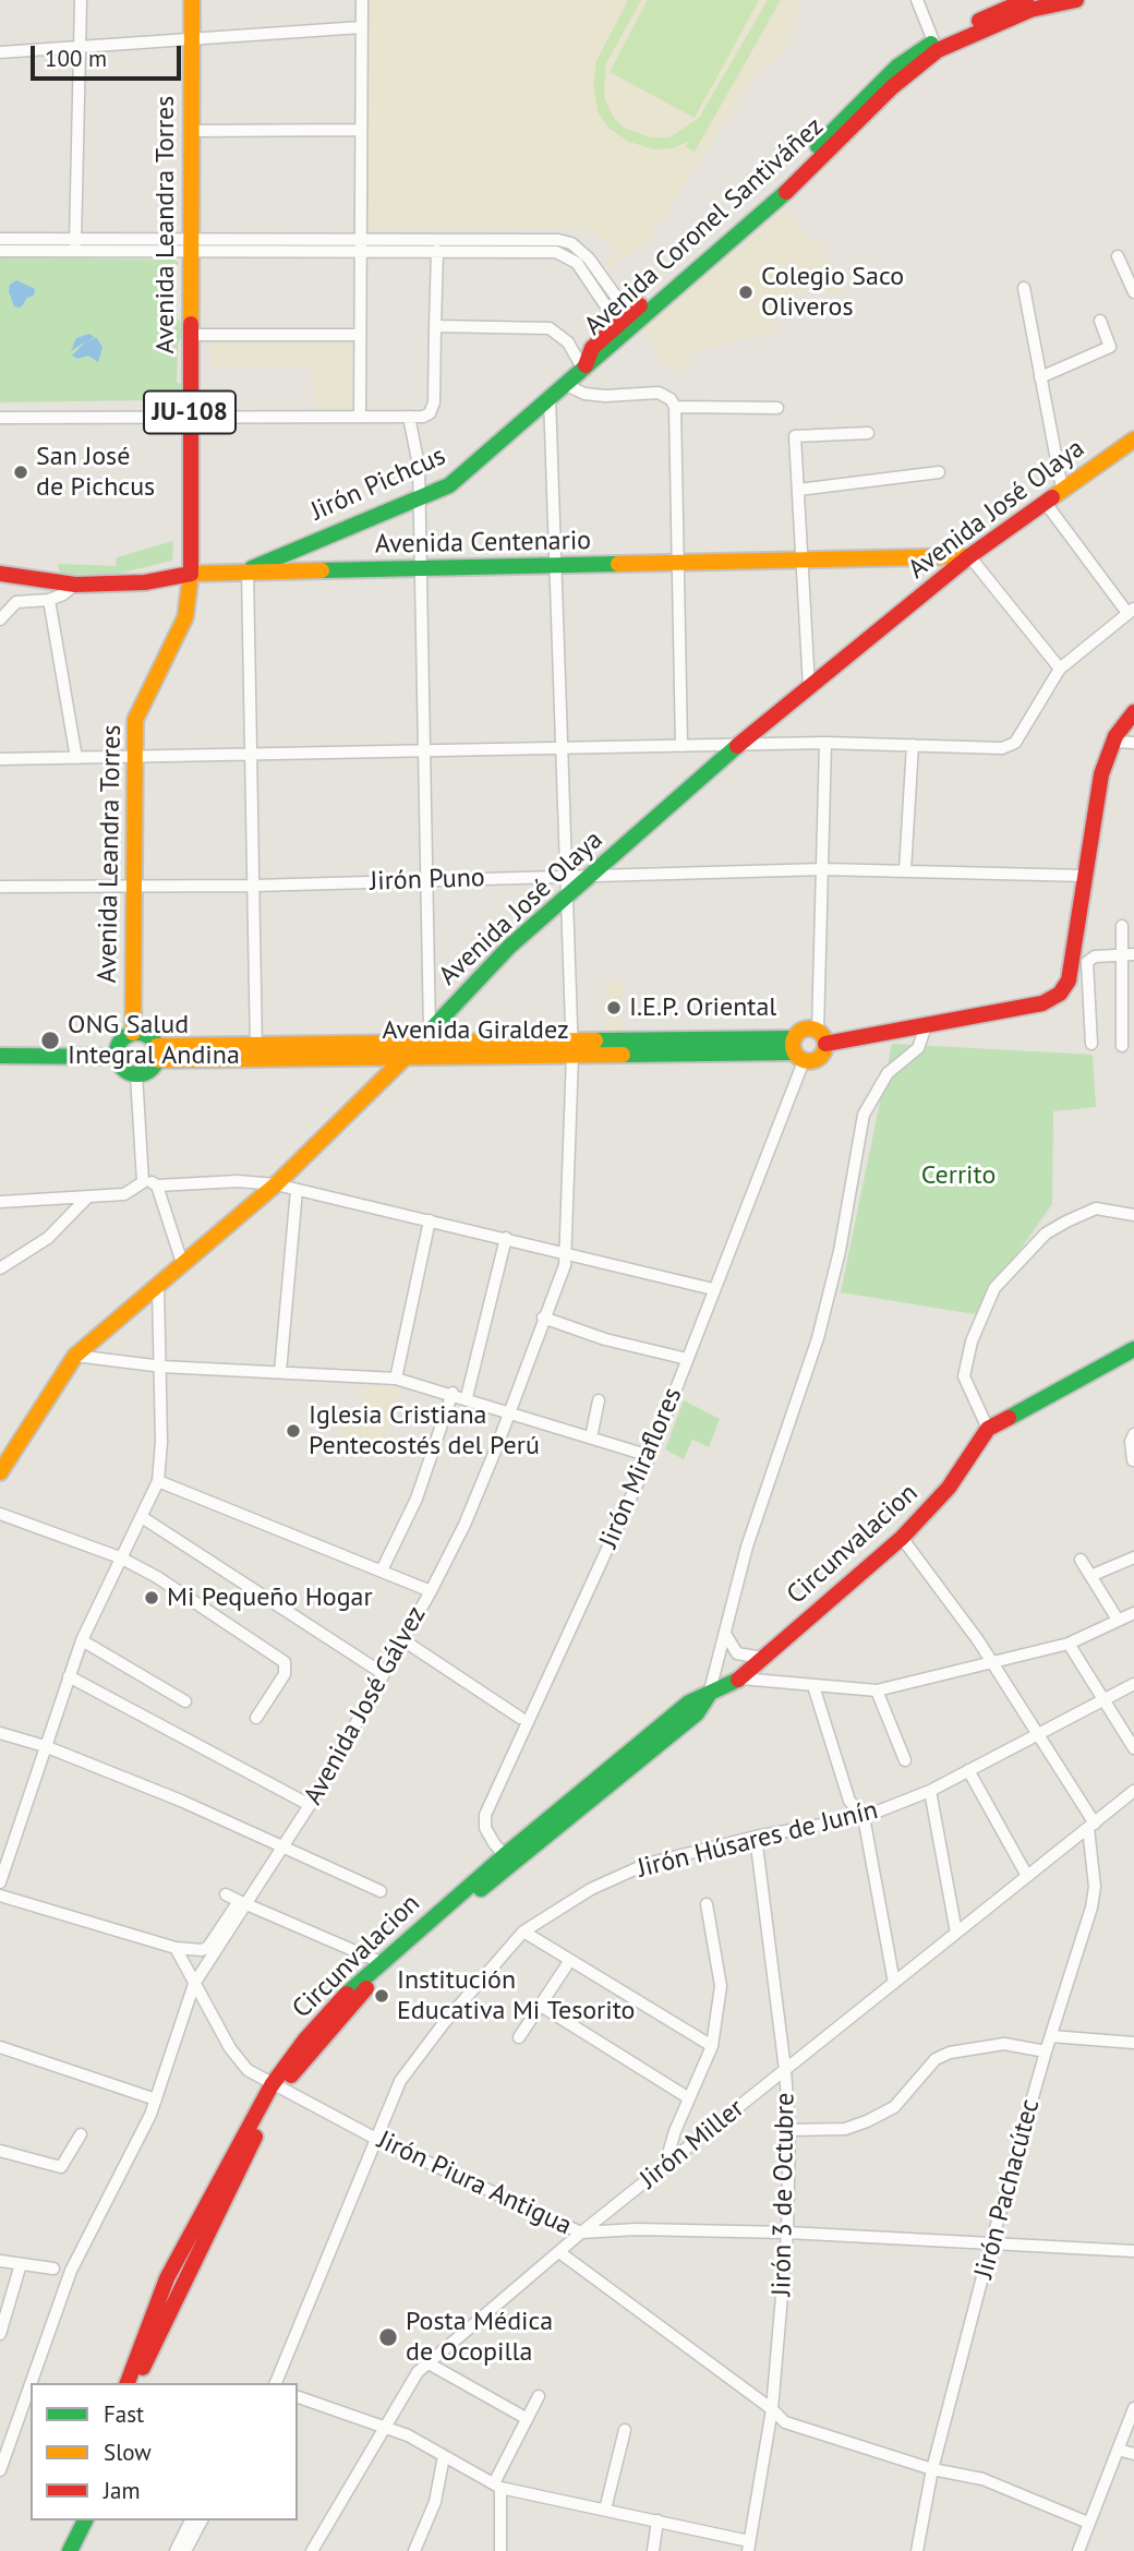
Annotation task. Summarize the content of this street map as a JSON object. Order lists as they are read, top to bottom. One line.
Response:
{"streets":{"street":["Avenida Leandra Torres","Avenida Coronel Santiváñez","JU-108","Jirón Pichcus","Avenida José Olaya","Avenida Centenario","Jirón Puno","Avenida Giraldez","Jirón Miraflores","Circunvalacion","Avenida José Gálvez","Jirón Húsares de Junín","Jirón Miller","Jirón Piura Antigua","Jirón Pachacútec","Jirón 3 de Octubre"]},"crossings":[["Avenida Leandra Torres","Avenida Centenario"],["Avenida Leandra Torres","Jirón Puno"],["Avenida Leandra Torres","Avenida Giraldez"],["Avenida Coronel Santiváñez","Jirón Pichcus"],["Jirón Pichcus","Avenida Centenario"],["Jirón Pichcus","Avenida José Gálvez"],["Avenida José Olaya","Avenida Centenario"],["Avenida José Olaya","Jirón Puno"],["Avenida José Olaya","Avenida Giraldez"],["Avenida José Olaya","Avenida José Gálvez"],["Avenida Centenario","Avenida José Gálvez"],["Jirón Puno","Avenida José Gálvez"],["Avenida Giraldez","Jirón Miraflores"],["Avenida Giraldez","Avenida José Gálvez"],["Jirón Miraflores","Circunvalacion"],["Circunvalacion","Jirón Piura Antigua"],["Avenida José Gálvez","Jirón Piura Antigua"],["Jirón Húsares de Junín","Jirón Piura Antigua"],["Jirón Húsares de Junín","Jirón 3 de Octubre"],["Jirón Miller","Jirón Piura Antigua"],["Jirón Miller","Jirón Pachacútec"],["Jirón Miller","Jirón 3 de Octubre"],["Jirón Piura Antigua","Jirón Pachacútec"],["Jirón Piura Antigua","Jirón 3 de Octubre"]],"parks":["Cerrito"],"places":["Colegio Saco Oliveros","San José de Pichcus","I.E.P. Oriental","ONG Salud Integral Andina","Iglesia Cristiana Pentecostés del Perú","Mi Pequeño Hogar","Institución Educativa Mi Tesorito","Posta Médica de Ocopilla"],"legend":["Fast","Slow","Jam"],"scale_bar":"100 m"}
